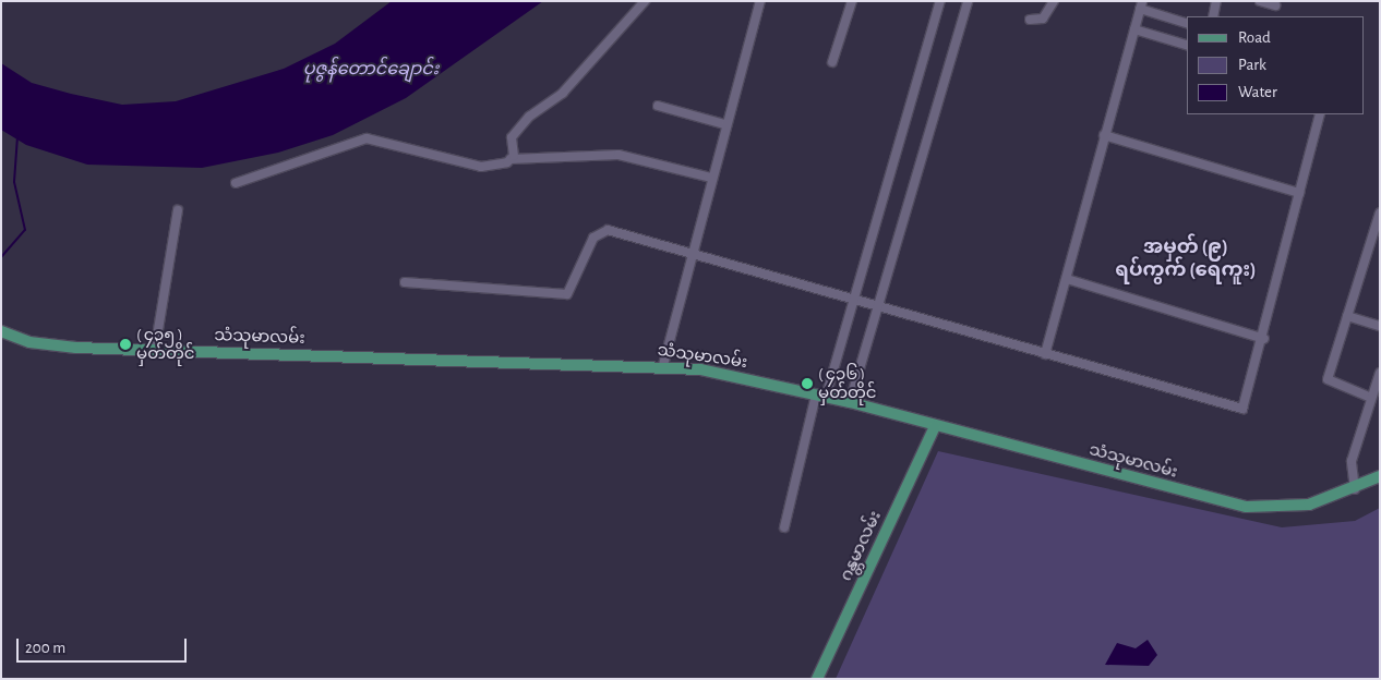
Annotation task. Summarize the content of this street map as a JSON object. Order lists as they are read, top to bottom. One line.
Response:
{"streets":{"main road":["သံသုမာလမ်း","ဂန္တမာလမ်း"]},"crossings":[["သံသုမာလမ်း","ဂန္တမာလမ်း"]],"districts":["အမှတ် (၉) ရပ်ကွက် (ရေကူး)"],"water":["ပုဇွန်တောင်ချောင်း"],"places":["( ၄၃၅ ) မှတ်တိုင်","( ၄၃၆ ) မှတ်တိုင်"],"legend":["Road","Park","Water"],"scale_bar":"200 m"}
